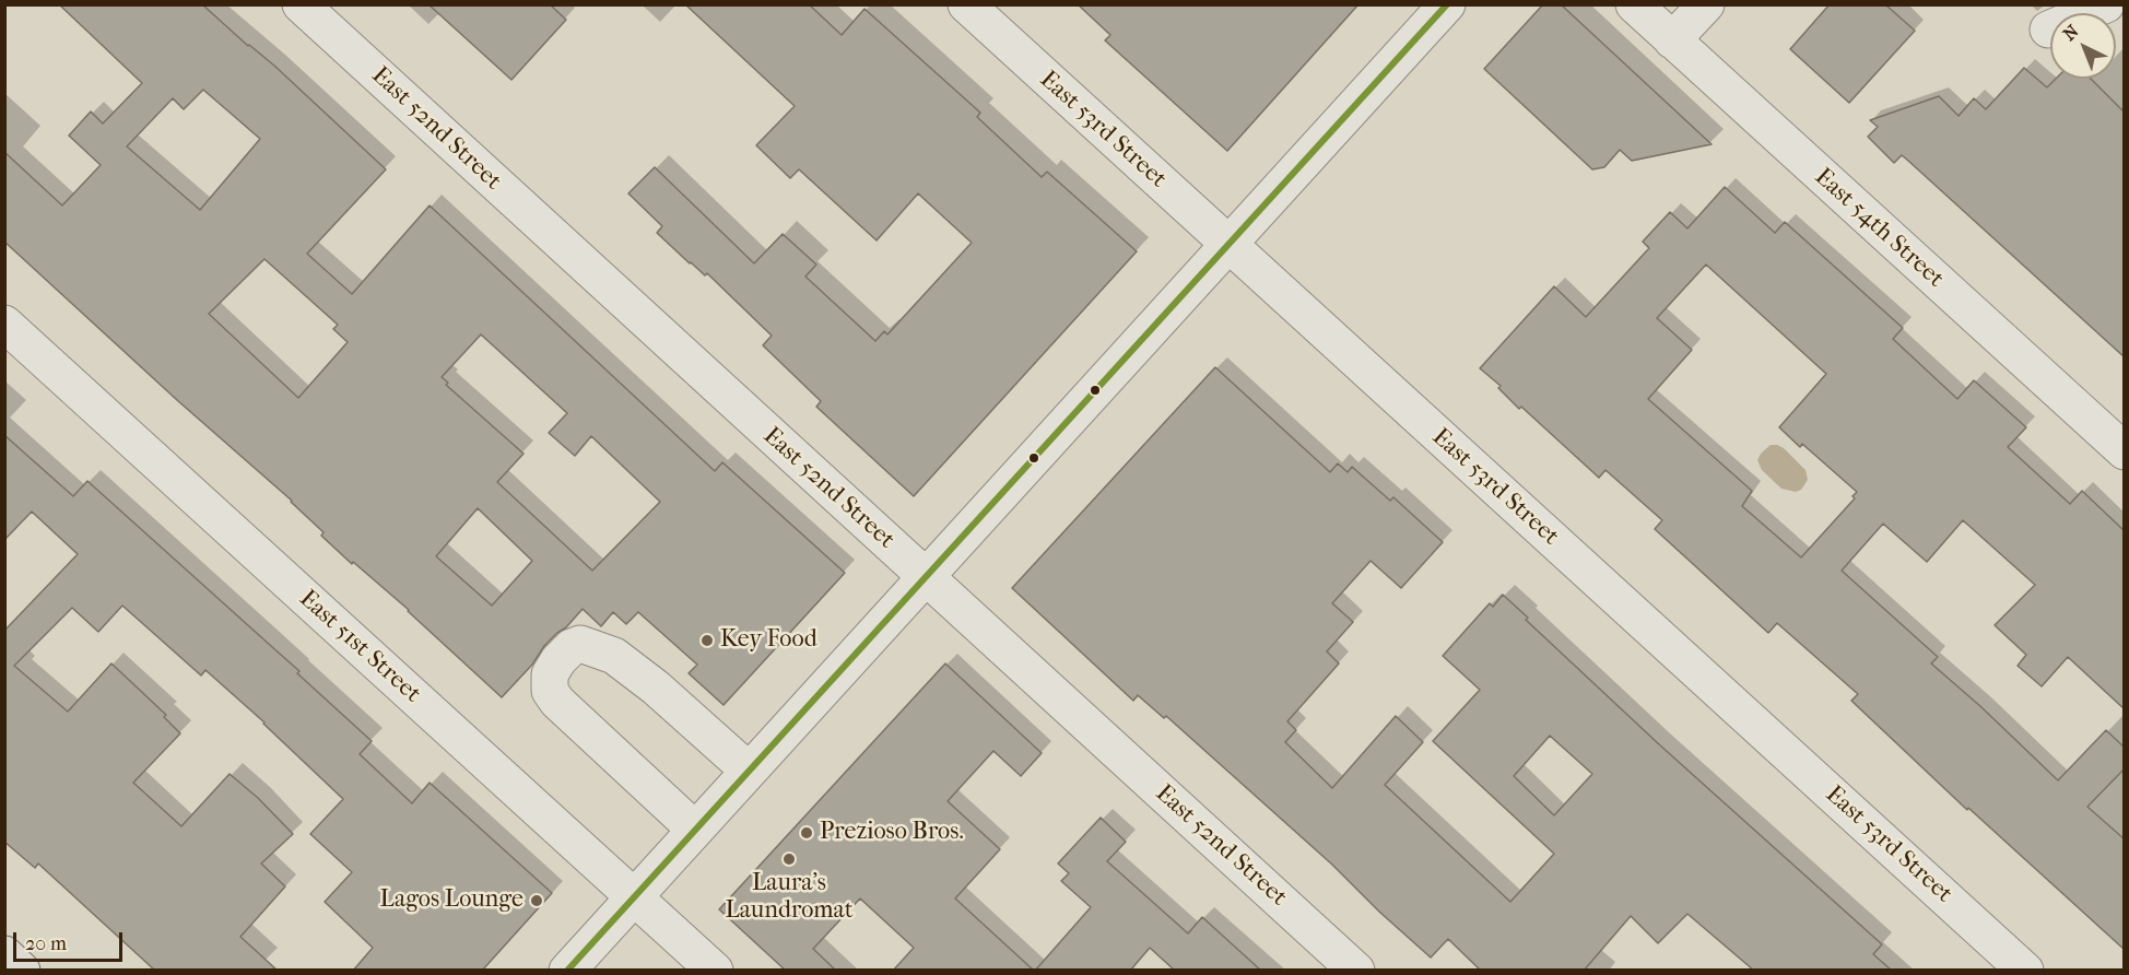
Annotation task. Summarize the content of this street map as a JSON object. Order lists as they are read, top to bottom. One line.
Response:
{"streets":{"street":["East 52nd Street","East 53rd Street","East 54th Street","East 51st Street"]},"places":["Key Food","Prezioso Bros.","Laura's Laundromat","Lagos Lounge"],"scale_bar":"20 m","north":"top left"}
